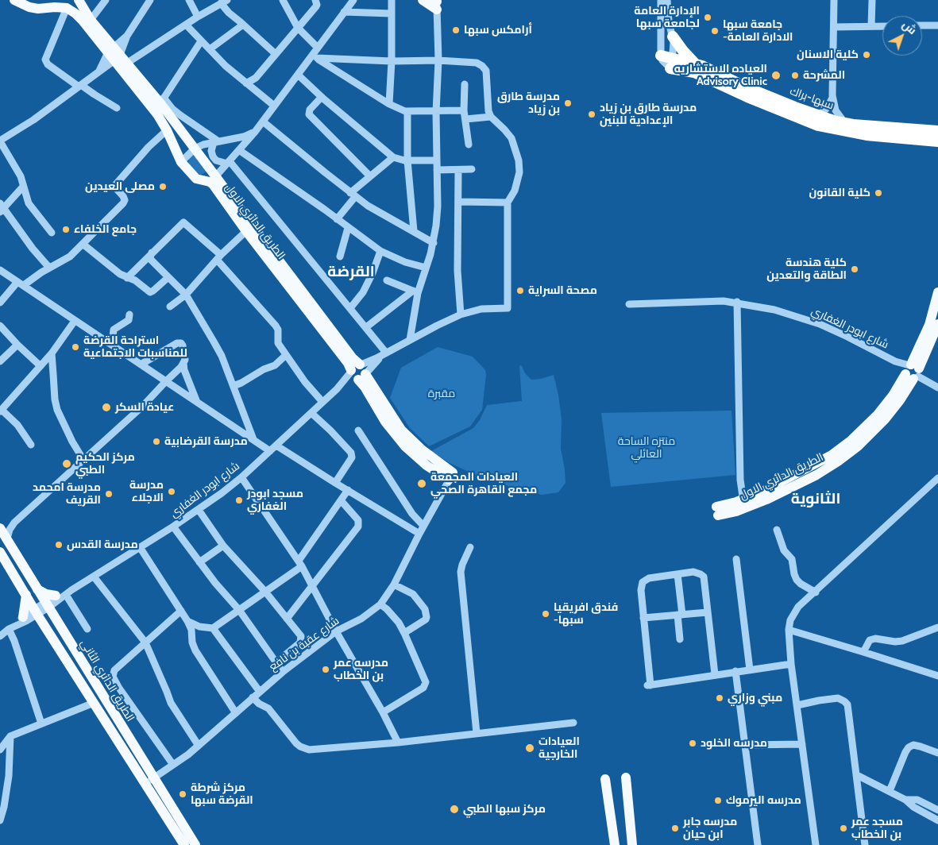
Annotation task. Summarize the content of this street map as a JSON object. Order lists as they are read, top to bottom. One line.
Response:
{"streets":{"highway":["سبها-براك"],"main road":["الطريق الدائري الاول","الطريق الدائري الثاني"],"street":["شارع ابودر الغفاري","شارع عقبة بن نافع"]},"crossings":[["الطريق الدائري الاول","شارع ابودر الغفاري"],["الطريق الدائري الاول","شارع عقبة بن نافع"],["شارع ابودر الغفاري","الطريق الدائري الثاني"],["شارع عقبة بن نافع","الطريق الدائري الثاني"]],"districts":["القرضة","الثانوية"],"parks":["مقبرة","منتزه الساحة العائلي"],"places":["الإدارة العامة لجامعة سبها","أرامكس سبها","جامعة سبها -الادارة العامة","كلية الاسنان","العياده الاستشاريه Advisory Clinic","المشرحة","مدرسة طارق بن زياد","مدرسة طارق بن زياد الإعدادية للبنين","مصلى العيدين","كلية القانون","جامع الخلفاء","كلية هندسة الطاقة والتعدين","مصحة السراية","استراحة القرضة للمناسبات الاجتماعية","عيادة السكر","مدرسة القرضابية","مركز الحكيم الطبي","العيادات المجمعة مجمع القاهرة الصحي","مدرسة الاجلاء","مدرسة امحمد القريف","مسجد ابودر الغفاري","مدرسة القدس","فندق افريقيا -سبها","مدرسه عمر بن الخطاب","مبني وزاري","مدرسه الخلود","العيادات الخارجية","مركز شرطة القرضة سبها","مدرسه اليرموك","مركز سبها الطبي","مدرسه جابر ابن حيان","مسجد عمر بن الخطاب"],"north":"top right"}
